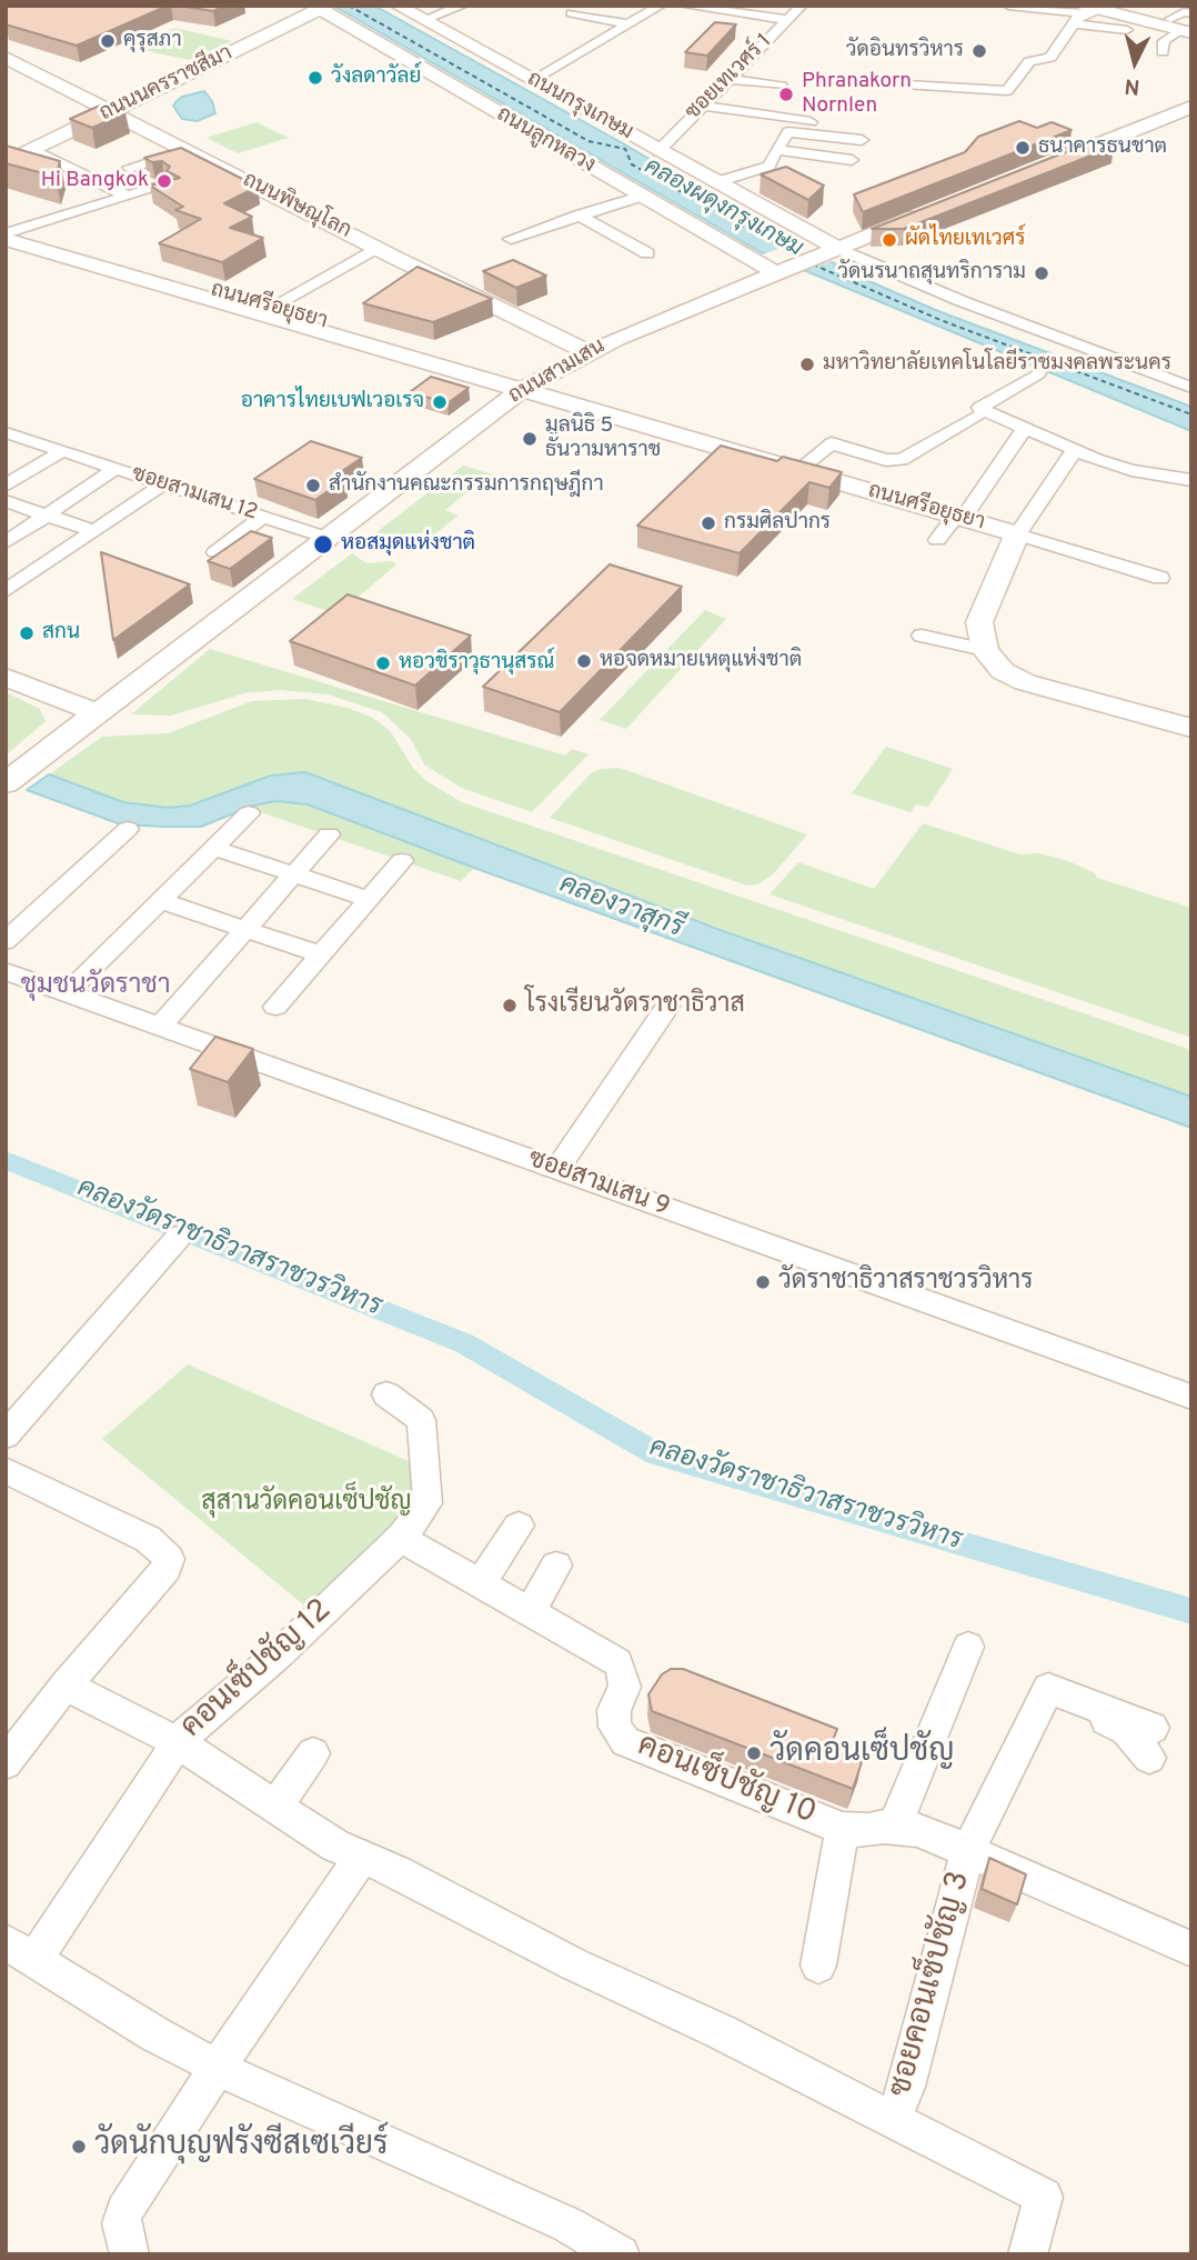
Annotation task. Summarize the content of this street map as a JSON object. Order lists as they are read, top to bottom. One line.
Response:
{"streets":{"main road":["ถนนนครราชสีมา","ถนนกรุงเกษม","ถนนลูกหลวง","ถนนพิษณุโลก","ถนนศรีอยุธยา","ถนนสามเสน"],"street":["ซอยเทเวศร์ 1","ซอยสามเสน 12","ซอยสามเสน 9","คอนเซ็ปชัญ 12","คอนเซ็ปชัญ 10","ซอยคอนเซ็ปชัญ 3"]},"crossings":[["ซอยเทเวศร์ 1","ถนนกรุงเกษม"],["ถนนนครราชสีมา","ถนนลูกหลวง"],["ถนนนครราชสีมา","ถนนพิษณุโลก"],["ถนนกรุงเกษม","ถนนสามเสน"],["ถนนลูกหลวง","ถนนสามเสน"],["ถนนพิษณุโลก","ถนนสามเสน"],["ถนนศรีอยุธยา","ถนนสามเสน"],["ถนนสามเสน","ซอยสามเสน 12"],["คอนเซ็ปชัญ 12","คอนเซ็ปชัญ 10"],["คอนเซ็ปชัญ 10","ซอยคอนเซ็ปชัญ 3"]],"districts":["ชุมชนวัดราชา"],"water":["คลองผดุงกรุงเกษม","คลองวาสุกรี","คลองวัดราชาธิวาสราชวรวิหาร"],"parks":["สุสานวัดคอนเซ็ปชัญ"],"places":["คุรุสภา","วัดอินทรวิหาร","วังลดาวัลย์","Phranakorn Nornlen","ธนาคารธนชาต","Hi Bangkok","ผัดไทยเทเวศร์","วัดนรนาถสุนทริการาม","มหาวิทยาลัยเทคโนโลยีราชมงคลพระนคร","อาคารไทยเบฟเวอเรจ","มูลนิธิ 5 ธันวามหาราช","สำนักงานคณะกรรมการกฤษฎีกา","กรมศิลปากร","หอสมุดแห่งชาติ","สกน","หอจดหมายเหตุแห่งชาติ","หอวชิราวุธานุสรณ์","โรงเรียนวัดราชาธิวาส","วัดราชาธิวาสราชวรวิหาร","วัดคอนเซ็ปชัญ","วัดนักบุญฟรังซีสเซเวียร์"],"north":"bottom"}
